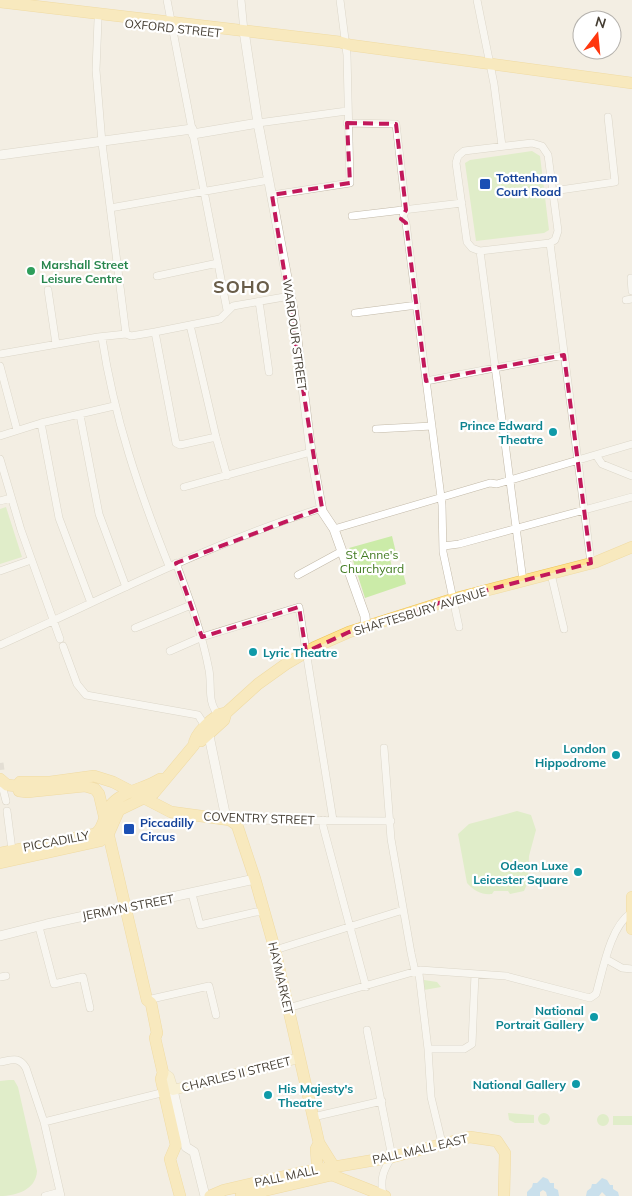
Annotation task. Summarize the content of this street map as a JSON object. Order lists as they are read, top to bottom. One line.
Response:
{"streets":{"main road":["OXFORD STREET","SHAFTESBURY AVENUE","COVENTRY STREET","PICCADILLY","HAYMARKET","CHARLES II STREET","PALL MALL EAST","PALL MALL"],"street":["WARDOUR STREET","JERMYN STREET"]},"crossings":[["OXFORD STREET","WARDOUR STREET"],["WARDOUR STREET","SHAFTESBURY AVENUE"],["SHAFTESBURY AVENUE","COVENTRY STREET"],["COVENTRY STREET","HAYMARKET"],["JERMYN STREET","HAYMARKET"],["HAYMARKET","CHARLES II STREET"],["HAYMARKET","PALL MALL EAST"],["HAYMARKET","PALL MALL"],["PALL MALL EAST","PALL MALL"]],"districts":["SOHO"],"parks":["St Anne's Churchyard"],"places":{"transit":["Tottenham Court Road","Piccadilly Circus"],"other":["Marshall Street Leisure Centre","Prince Edward Theatre","Lyric Theatre","London Hippodrome","Odeon Luxe Leicester Square","National Portrait Gallery","National Gallery","His Majesty's Theatre"]},"north":"top"}
